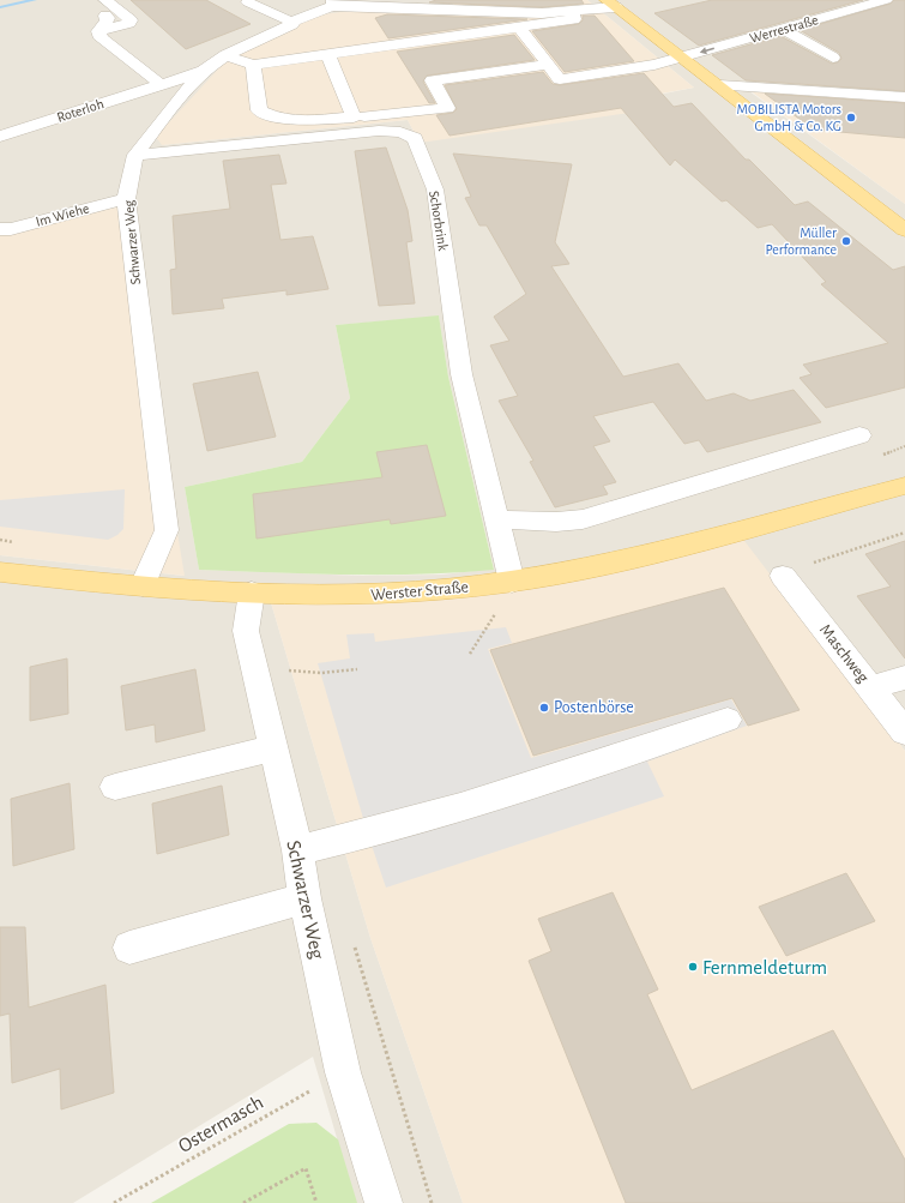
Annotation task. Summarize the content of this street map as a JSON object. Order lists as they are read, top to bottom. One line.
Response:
{"streets":{"main road":["Werster Straße"],"street":["Werrestraße","Roterloh","Im Wiehe","Schorbrink","Schwarzer Weg","Maschweg"],"path":["Ostermasch"]},"crossings":[["Roterloh","Schwarzer Weg"],["Im Wiehe","Schwarzer Weg"],["Schorbrink","Schwarzer Weg"],["Schorbrink","Werster Straße"],["Schwarzer Weg","Werster Straße"],["Schwarzer Weg","Ostermasch"]],"places":["MOBILISTA Motors GmbH & Co. KG","Müller Performance","Postenbörse","Fernmeldeturm"]}
